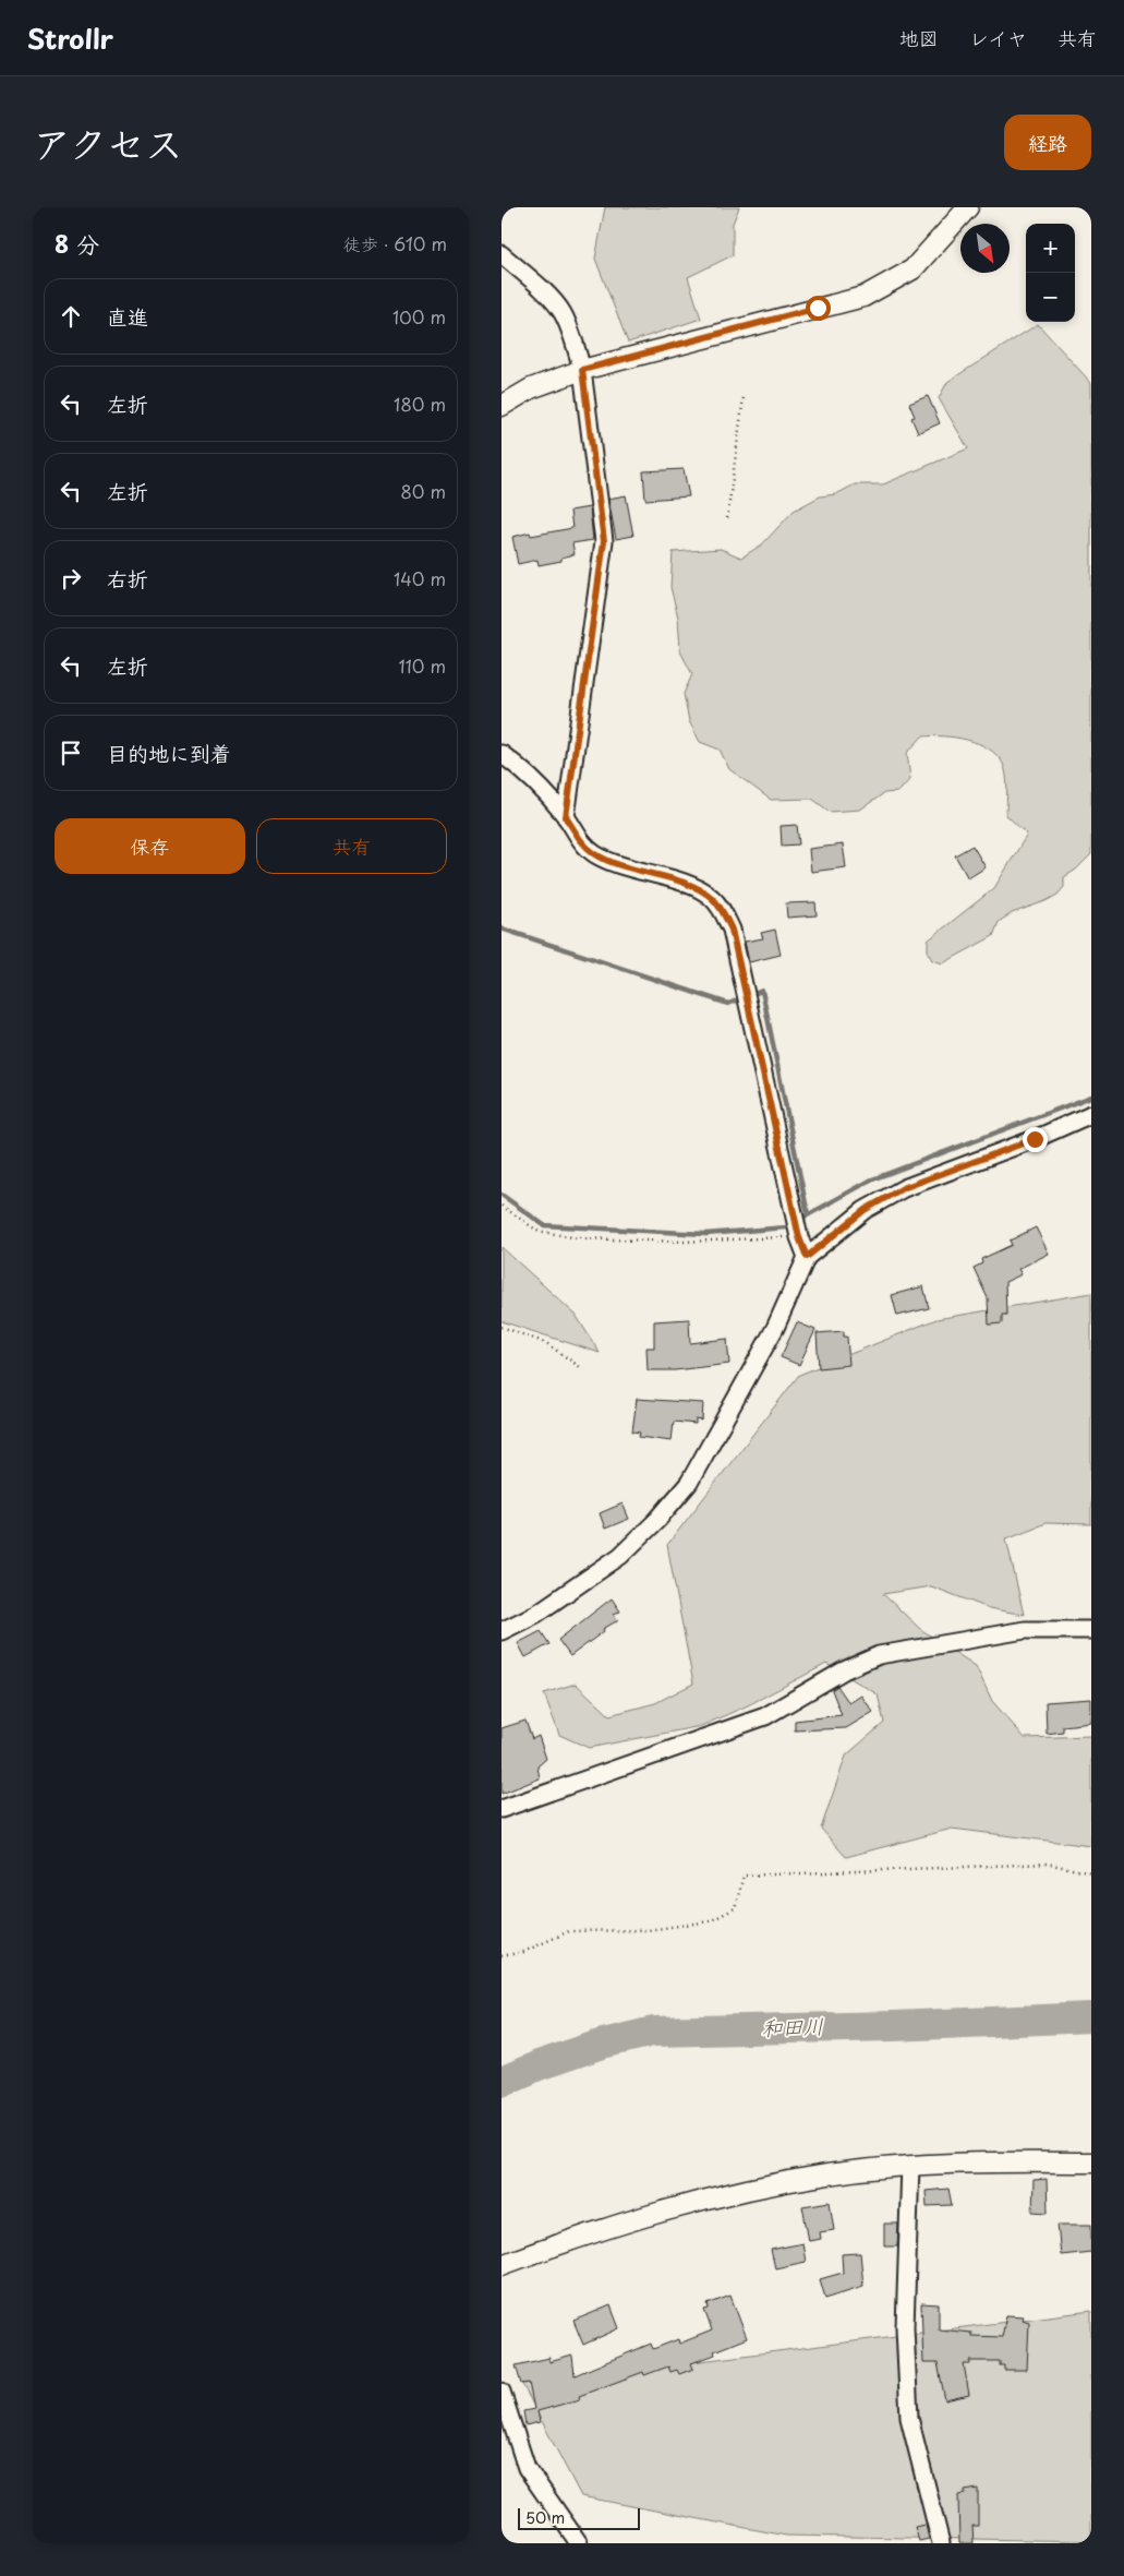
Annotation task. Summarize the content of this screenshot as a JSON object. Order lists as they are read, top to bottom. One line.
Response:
{"water":["和田川"],"scale_bar":"50 m","north":"bottom right","page":{"header":"Strollr","nav":["地図","レイヤ","共有"],"title":"アクセス","buttons":["経路",["保存","共有"]],"heading":["8 分","徒歩 · 610 m"],"map_buttons":["+","−"],"list":[["直進","100 m"],["左折","180 m"],["左折","80 m"],["右折","140 m"],["左折","110 m"],"目的地に到着"],"scale":"50 m"}}
